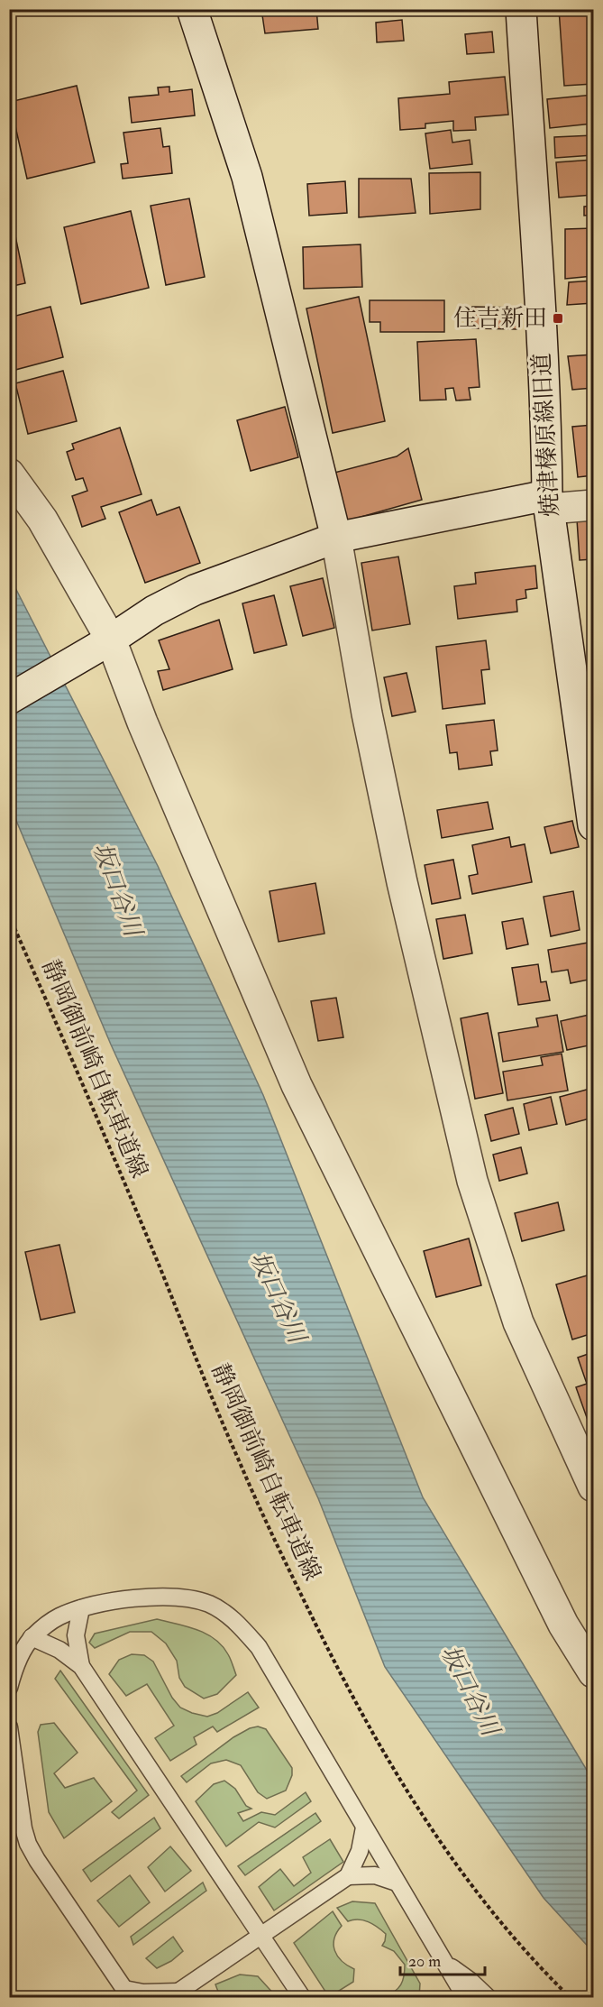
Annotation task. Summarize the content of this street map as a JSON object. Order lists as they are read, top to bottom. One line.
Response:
{"streets":{"street":["焼津榛原線旧道"],"path":["静岡御前崎自転車道線"]},"water":["坂口谷川"],"places":{"transit":["住吉新田"]},"scale_bar":"20 m"}
